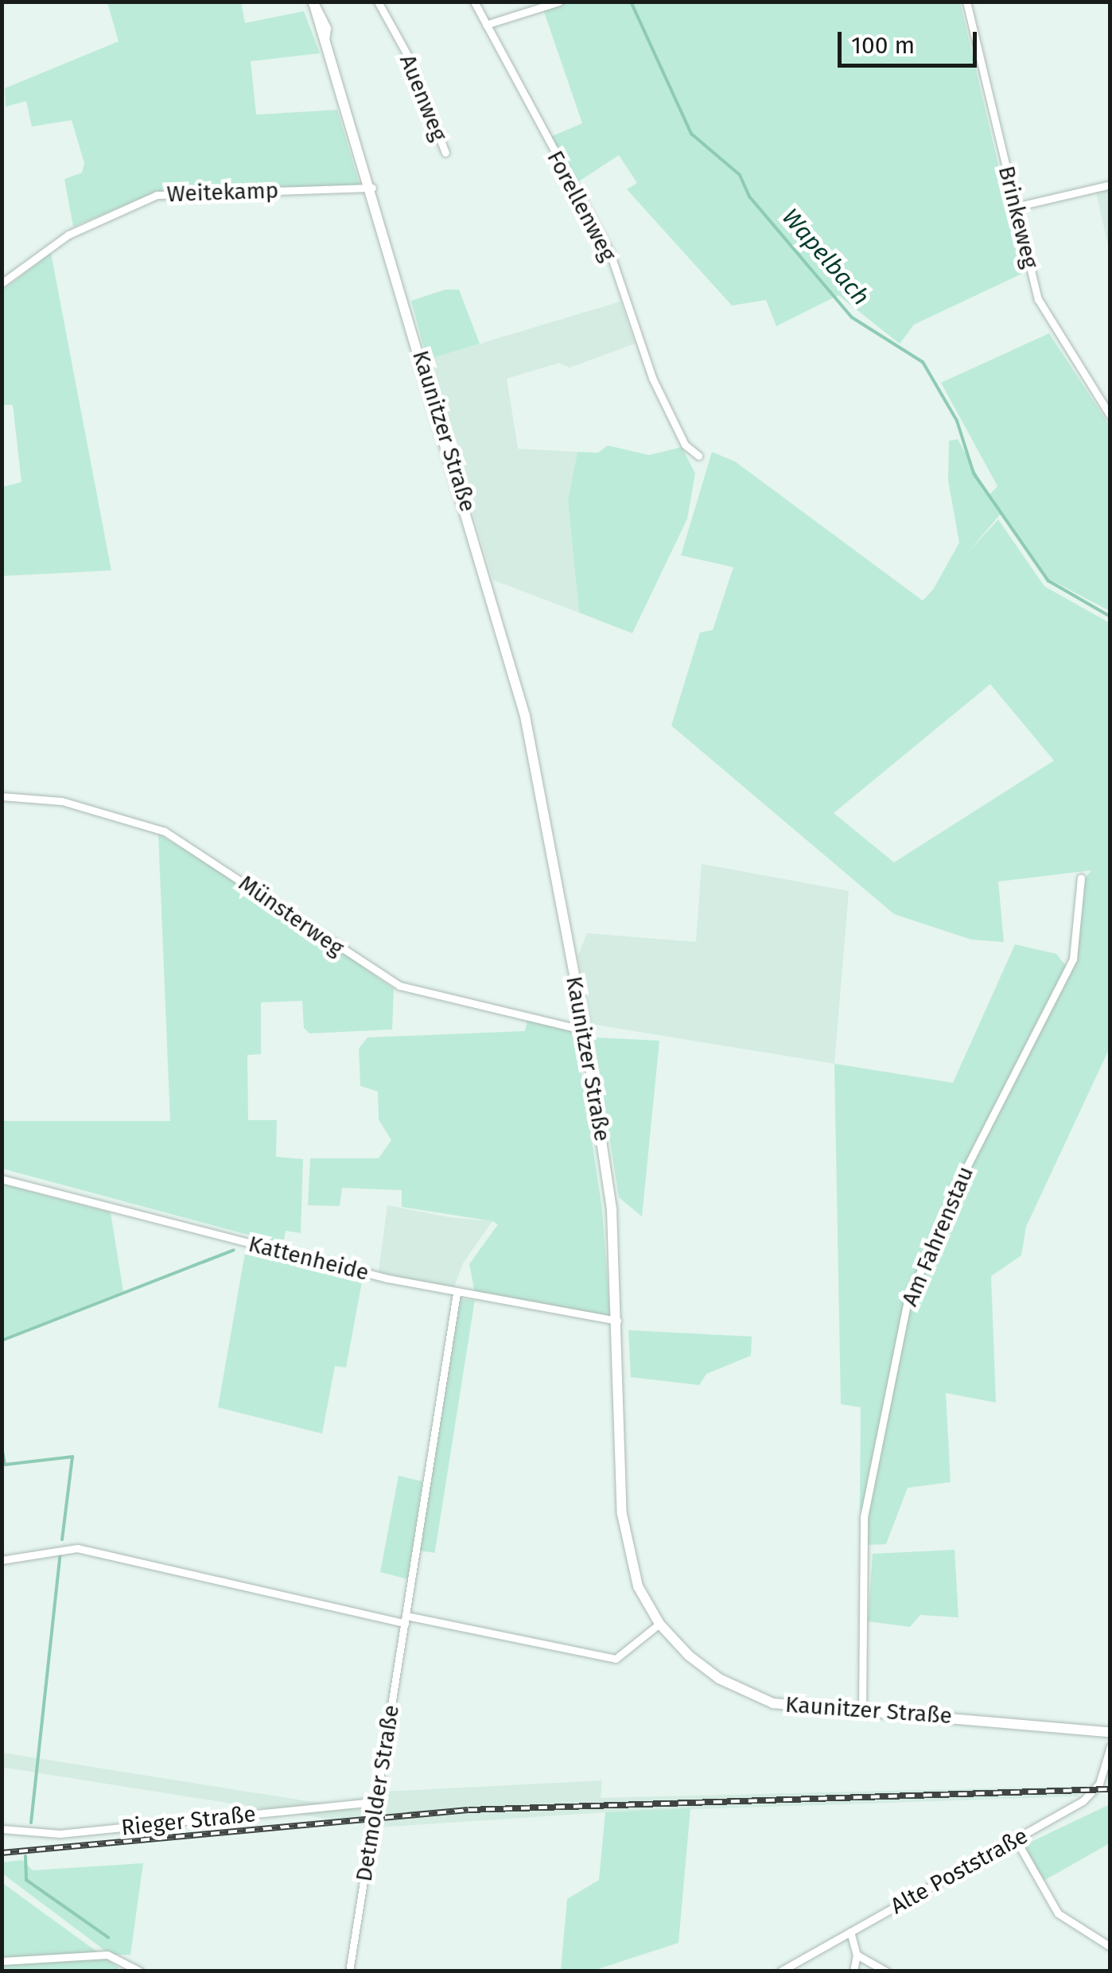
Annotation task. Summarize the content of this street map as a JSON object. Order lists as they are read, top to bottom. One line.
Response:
{"streets":{"street":["Auenweg","Weitekamp","Forellenweg","Brinkeweg","Kaunitzer Straße","Münsterweg","Am Fahrenstau","Kattenheide","Detmolder Straße","Rieger Straße","Alte Poststraße"]},"crossings":[["Weitekamp","Kaunitzer Straße"],["Kaunitzer Straße","Münsterweg"],["Kaunitzer Straße","Am Fahrenstau"],["Kaunitzer Straße","Kattenheide"],["Kattenheide","Detmolder Straße"],["Detmolder Straße","Rieger Straße"]],"water":["Wapelbach"],"scale_bar":"100 m"}
